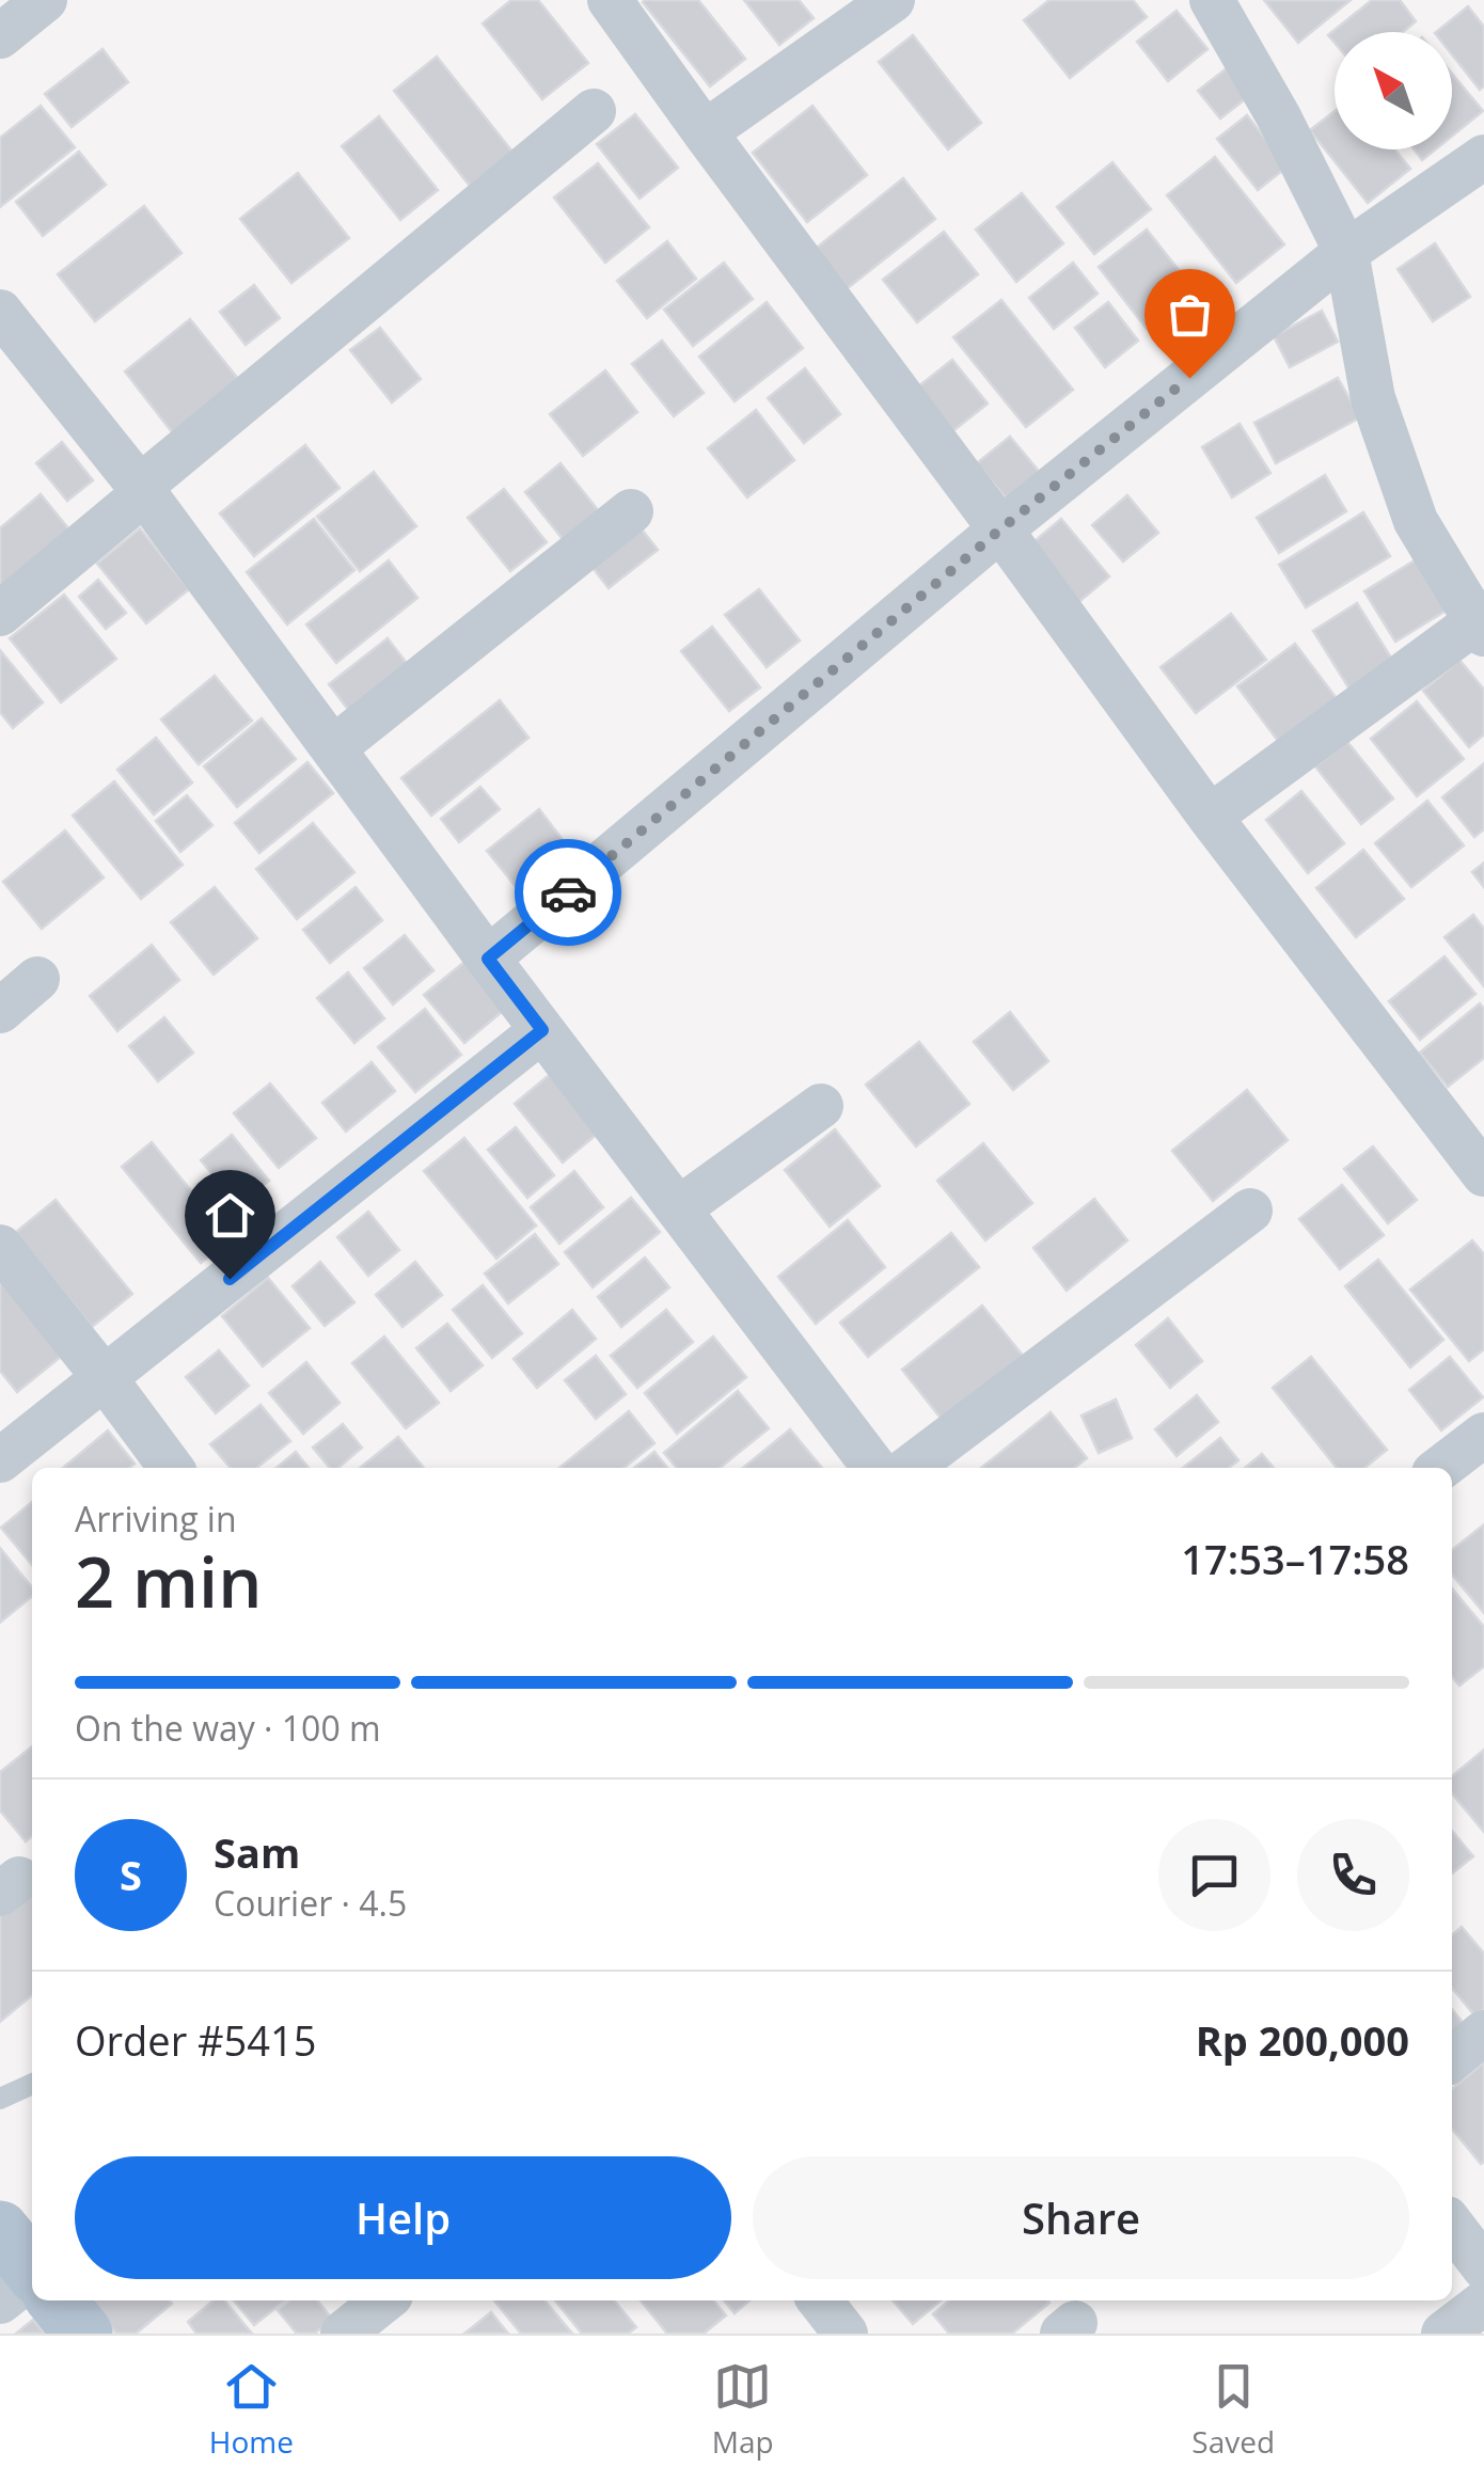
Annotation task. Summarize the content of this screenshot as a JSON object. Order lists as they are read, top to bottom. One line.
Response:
{"north":"top left","page":{"heading":["2 min","Arriving in","17:53–17:58"],"panel":["Sam","Courier · 4.5","Order #5415","Rp 200,000"],"bar":"On the way · 100 m","round":"S","buttons":["Help","Share"],"tabs":["Home","Map","Saved"]}}
